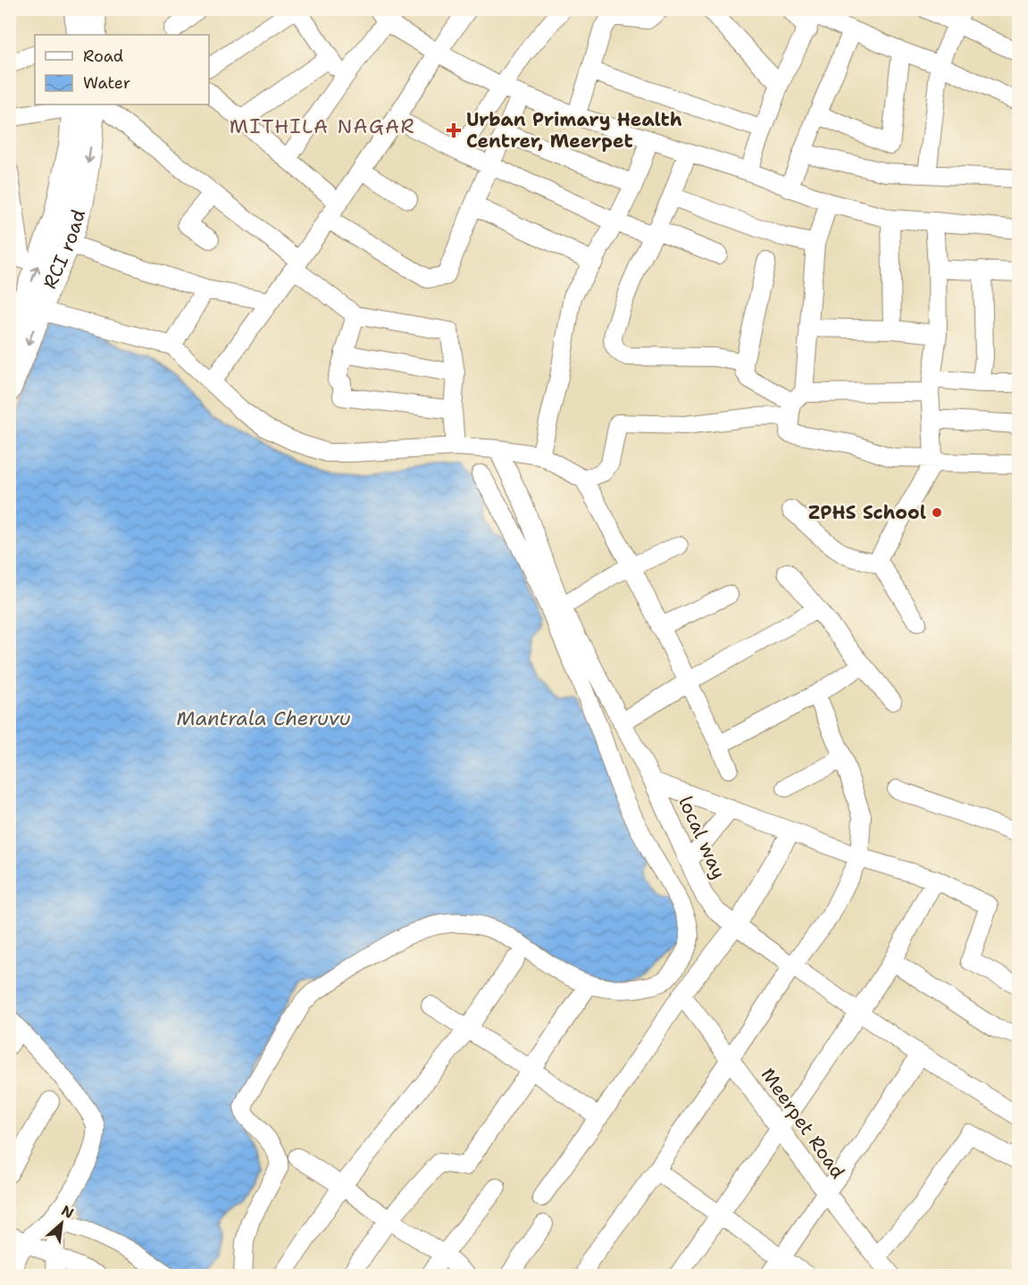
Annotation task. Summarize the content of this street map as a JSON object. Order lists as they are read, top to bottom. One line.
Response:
{"streets":{"main road":["RCI road"],"street":["local way","Meerpet Road"]},"districts":["MITHILA NAGAR"],"water":["Mantrala Cheruvu"],"places":{"health":["Urban Primary Health Centrer, Meerpet"],"other":["ZPHS School"]},"legend":["Road","Water"],"north":"top right"}
